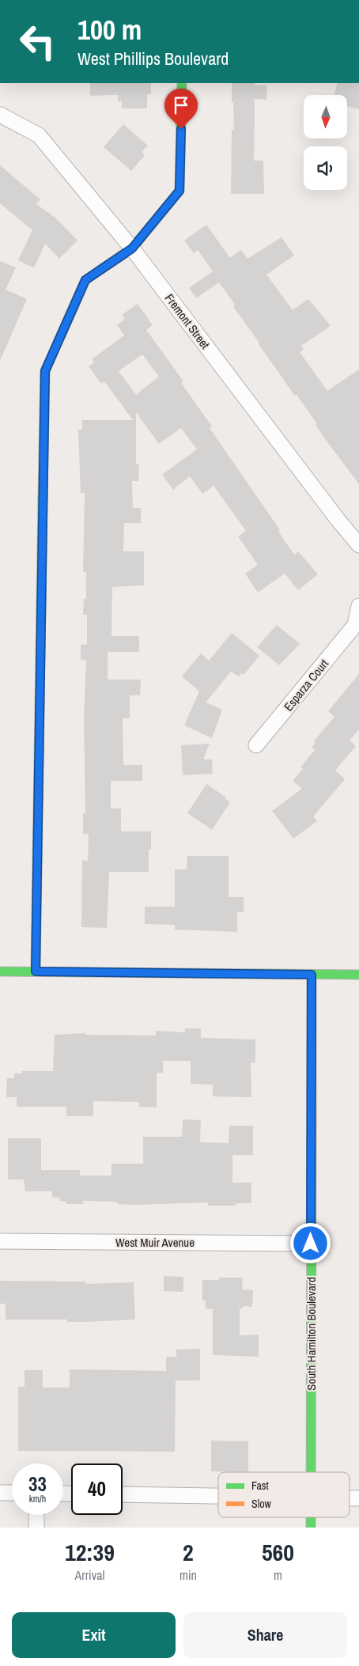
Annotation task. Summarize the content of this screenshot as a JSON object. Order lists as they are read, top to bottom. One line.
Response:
{"streets":{"street":["Fremont Street","Esparza Court","West Muir Avenue","South Hamilton Boulevard"]},"crossings":[["West Muir Avenue","South Hamilton Boulevard"]],"legend":["Fast","Slow"],"north":"bottom","page":{"turn":["100 m","West Phillips Boulevard"],"speed":"33 km/h","limit":"40","eta":["12:39","Arrival","2","min","560","m"],"buttons":["Exit","Share"]}}
